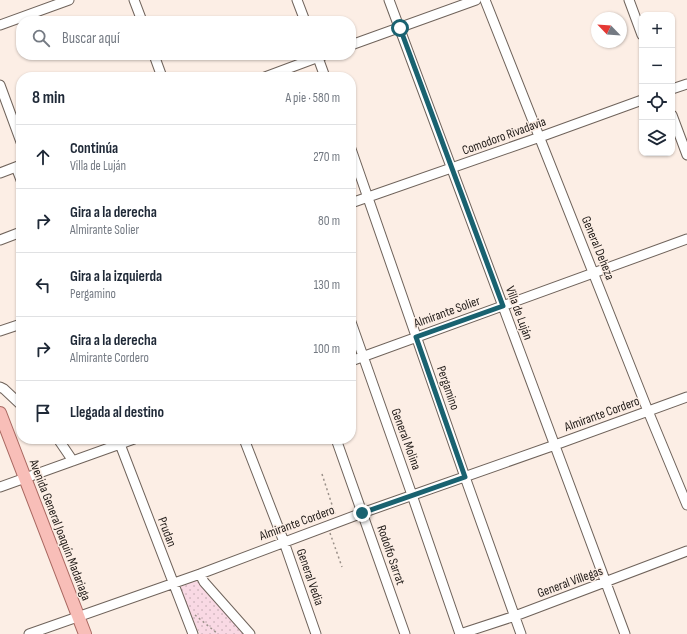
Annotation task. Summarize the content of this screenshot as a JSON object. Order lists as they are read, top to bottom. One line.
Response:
{"streets":{"main road":["Avenida General Joaquín Madariaga"],"street":["Comodoro Rivadavia","General Deheza","Almirante Solier","Villa de Luján","Pergamino","Almirante Cordero","General Molina","Prudan","Rodolfo Sarrat","General Vedia","General Villegas"]},"crossings":[["Comodoro Rivadavia","General Deheza"],["Comodoro Rivadavia","Villa de Luján"],["Comodoro Rivadavia","Pergamino"],["General Deheza","Almirante Solier"],["General Deheza","Almirante Cordero"],["Almirante Solier","Villa de Luján"],["Almirante Solier","Pergamino"],["Almirante Solier","General Molina"],["Villa de Luján","Almirante Cordero"],["Villa de Luján","General Villegas"],["Pergamino","Almirante Cordero"],["Pergamino","General Villegas"],["Almirante Cordero","General Molina"],["Almirante Cordero","Avenida General Joaquín Madariaga"],["Almirante Cordero","Prudan"],["Almirante Cordero","Rodolfo Sarrat"],["Almirante Cordero","General Vedia"],["General Molina","General Villegas"]],"north":"top left","page":{"map_buttons":["+","−"],"search":"Buscar aquí","heading":["8 min","A pie · 580 m"],"list":[["Continúa","Villa de Luján","270 m"],["Gira a la derecha","Almirante Solier","80 m"],["Gira a la izquierda","Pergamino","130 m"],["Gira a la derecha","Almirante Cordero","100 m"],"Llegada al destino"]}}
